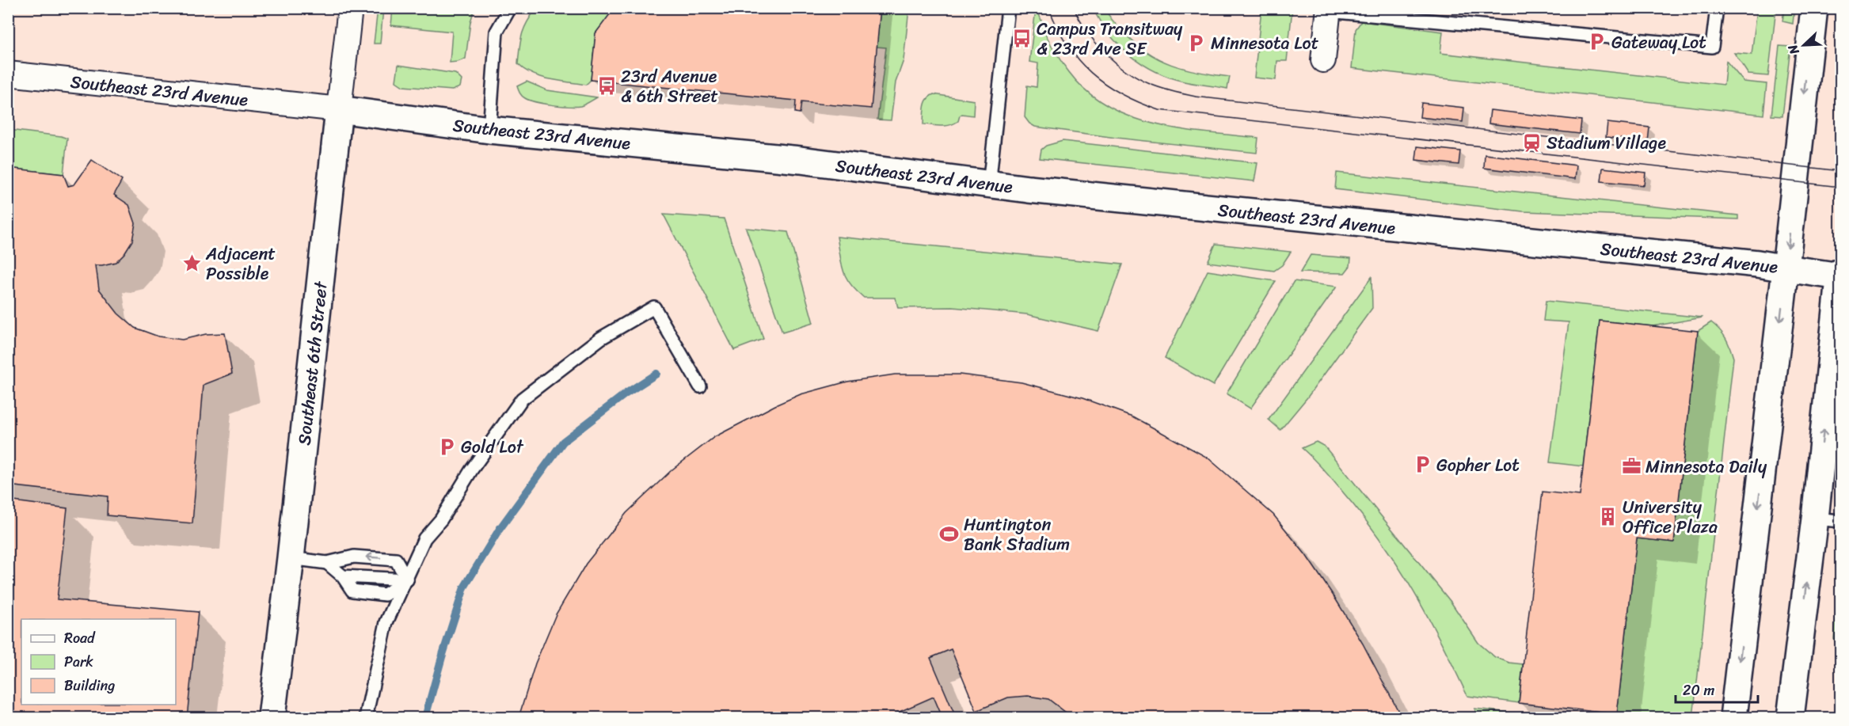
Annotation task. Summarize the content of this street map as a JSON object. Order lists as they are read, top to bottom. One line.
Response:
{"streets":{"street":["Southeast 23rd Avenue","Southeast 6th Street"]},"crossings":[["Southeast 23rd Avenue","Southeast 6th Street"]],"places":{"bus stop":["Campus Transitway & 23rd Ave SE","23rd Avenue & 6th Street"],"parking":["Gateway Lot","Minnesota Lot","Gold Lot","Gopher Lot"],"station":["Stadium Village"],"place":["Adjacent Possible"],"office":["Minnesota Daily"],"building":["University Office Plaza"],"sports":["Huntington Bank Stadium"]},"legend":["Road","Park","Building"],"scale_bar":"20 m","north":"bottom left"}
